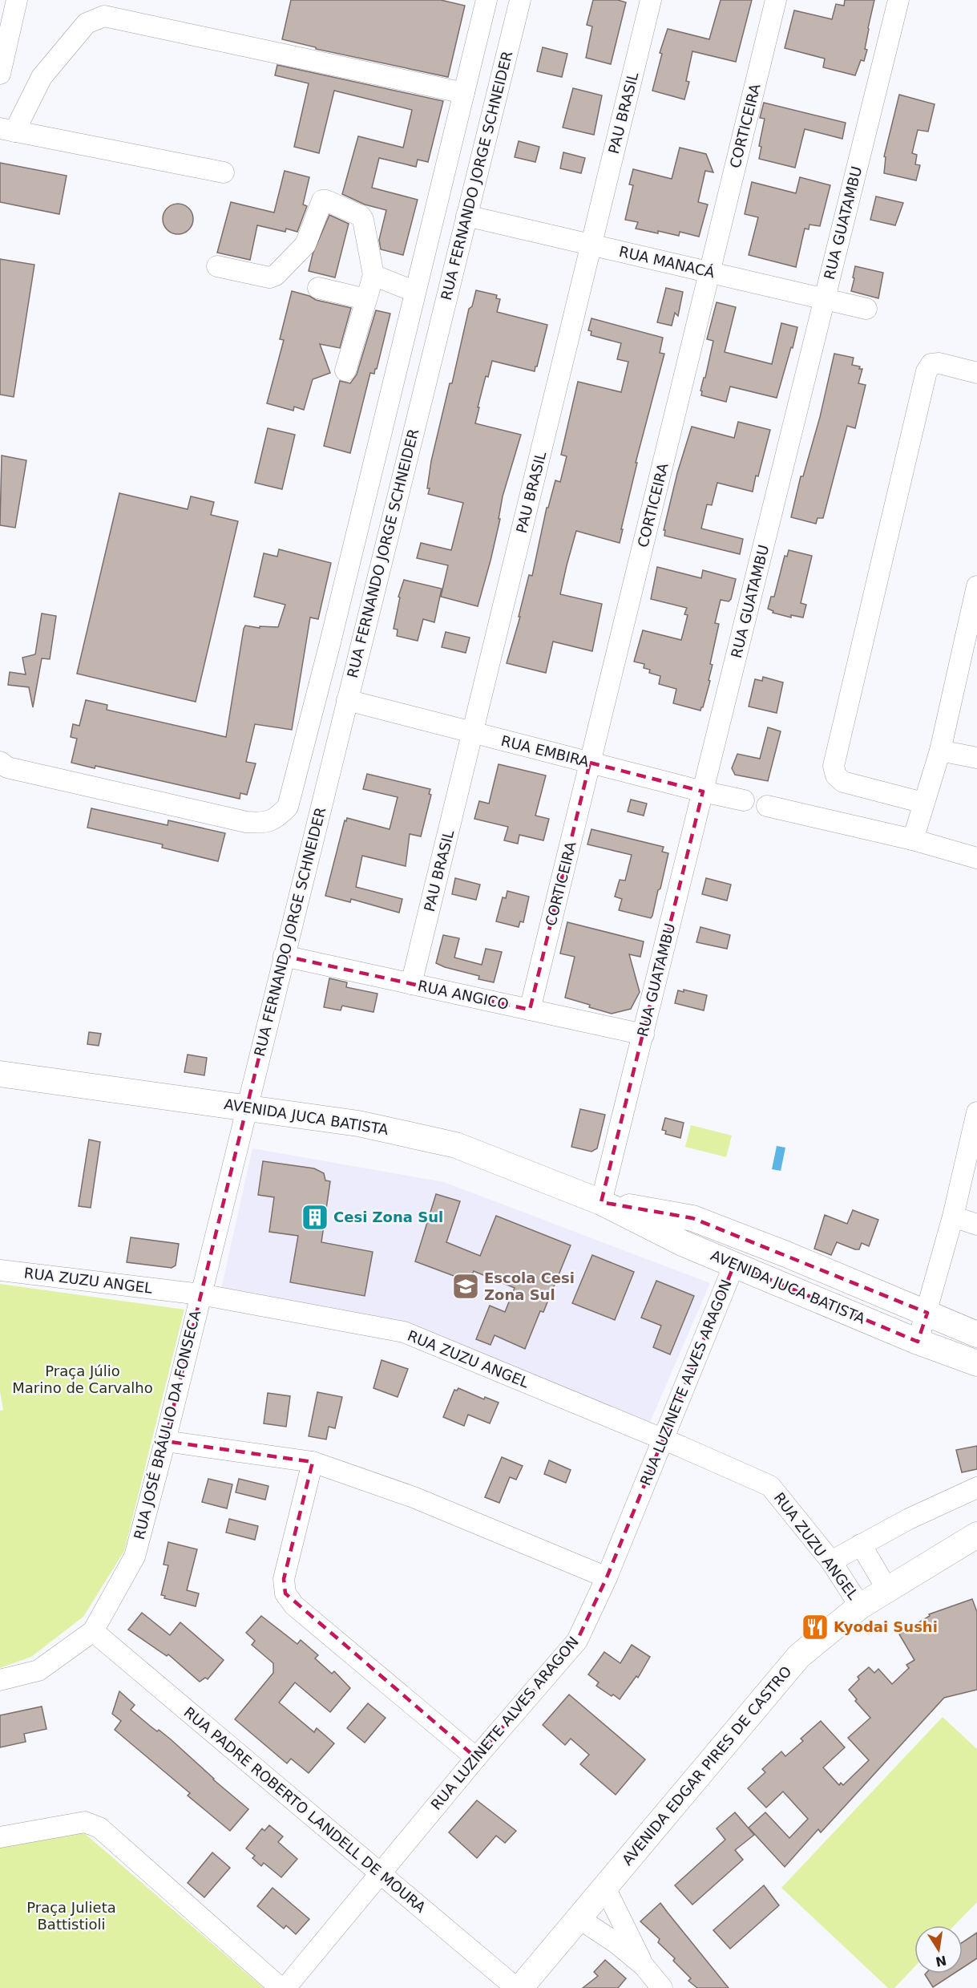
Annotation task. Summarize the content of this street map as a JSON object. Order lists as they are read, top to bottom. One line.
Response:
{"streets":{"main road":["AVENIDA JUCA BATISTA","AVENIDA EDGAR PIRES DE CASTRO"],"street":["PAU BRASIL","CORTICEIRA","RUA FERNANDO JORGE SCHNEIDER","RUA GUATAMBU","RUA MANACÁ","RUA EMBIRA","RUA ANGICO","RUA ZUZU ANGEL","RUA LUZINETE ALVES ARAGON","RUA JOSÉ BRÁULIO DA FONSECA","RUA PADRE ROBERTO LANDELL DE MOURA"]},"crossings":[["PAU BRASIL","RUA MANACÁ"],["PAU BRASIL","RUA EMBIRA"],["PAU BRASIL","RUA ANGICO"],["CORTICEIRA","RUA MANACÁ"],["CORTICEIRA","RUA EMBIRA"],["CORTICEIRA","RUA ANGICO"],["RUA FERNANDO JORGE SCHNEIDER","RUA MANACÁ"],["RUA FERNANDO JORGE SCHNEIDER","RUA EMBIRA"],["RUA FERNANDO JORGE SCHNEIDER","RUA ANGICO"],["RUA FERNANDO JORGE SCHNEIDER","AVENIDA JUCA BATISTA"],["RUA FERNANDO JORGE SCHNEIDER","RUA JOSÉ BRÁULIO DA FONSECA"],["RUA GUATAMBU","RUA MANACÁ"],["RUA GUATAMBU","RUA EMBIRA"],["RUA GUATAMBU","RUA ANGICO"],["RUA GUATAMBU","AVENIDA JUCA BATISTA"],["AVENIDA JUCA BATISTA","RUA LUZINETE ALVES ARAGON"],["AVENIDA JUCA BATISTA","RUA JOSÉ BRÁULIO DA FONSECA"],["RUA ZUZU ANGEL","RUA LUZINETE ALVES ARAGON"],["RUA ZUZU ANGEL","RUA JOSÉ BRÁULIO DA FONSECA"],["RUA ZUZU ANGEL","AVENIDA EDGAR PIRES DE CASTRO"],["RUA LUZINETE ALVES ARAGON","RUA PADRE ROBERTO LANDELL DE MOURA"],["RUA JOSÉ BRÁULIO DA FONSECA","RUA PADRE ROBERTO LANDELL DE MOURA"]],"parks":["Praça Júlio Marino de Carvalho","Praça Julieta Battistioli"],"places":{"building":["Cesi Zona Sul"],"school or university":["Escola Cesi Zona Sul"],"restaurant":["Kyodai Sushi"]},"north":"bottom"}
